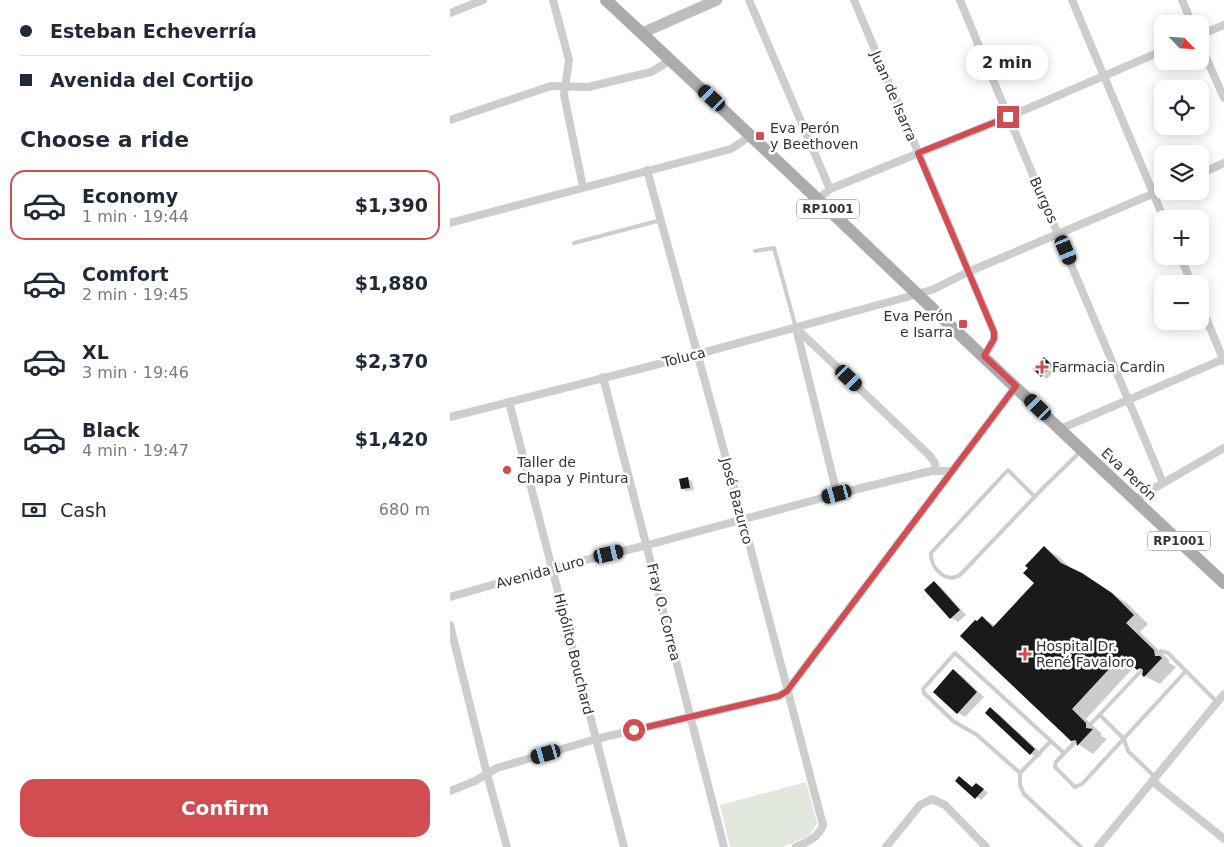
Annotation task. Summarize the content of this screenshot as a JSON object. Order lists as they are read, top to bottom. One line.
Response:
{"streets":{"main road":["RP1001","Eva Perón"],"street":["Juan de Isarra","Burgos","Toluca","José Bazurco","Avenida Luro","Fray O. Correa","Hipólito Bouchard"]},"crossings":[["Juan de Isarra","RP1001"],["Juan de Isarra","Toluca"],["Burgos","Toluca"],["RP1001","Toluca"],["RP1001","Eva Perón"],["Toluca","José Bazurco"],["Toluca","Fray O. Correa"],["Toluca","Hipólito Bouchard"],["José Bazurco","Avenida Luro"],["Avenida Luro","Fray O. Correa"],["Avenida Luro","Hipólito Bouchard"]],"places":{"transit":["Eva Perón y Beethoven","Eva Perón e Isarra"],"health":["Farmacia Cardin","Hospital Dr. René Favaloro"],"other":["Taller de Chapa y Pintura"]},"north":"bottom right","page":{"banner":["Esteban Echeverría","Avenida del Cortijo"],"map_buttons":["+","−"],"bubble":"2 min","heading":"Choose a ride","list":[{"name":"Economy","note":"1 min · 19:44","value":"$1,390"},{"name":"Comfort","note":"2 min · 19:45","value":"$1,880"},{"name":"XL","note":"3 min · 19:46","value":"$2,370"},{"name":"Black","note":"4 min · 19:47","value":"$1,420"}],"pay":["Cash","680 m"],"buttons":"Confirm"}}
